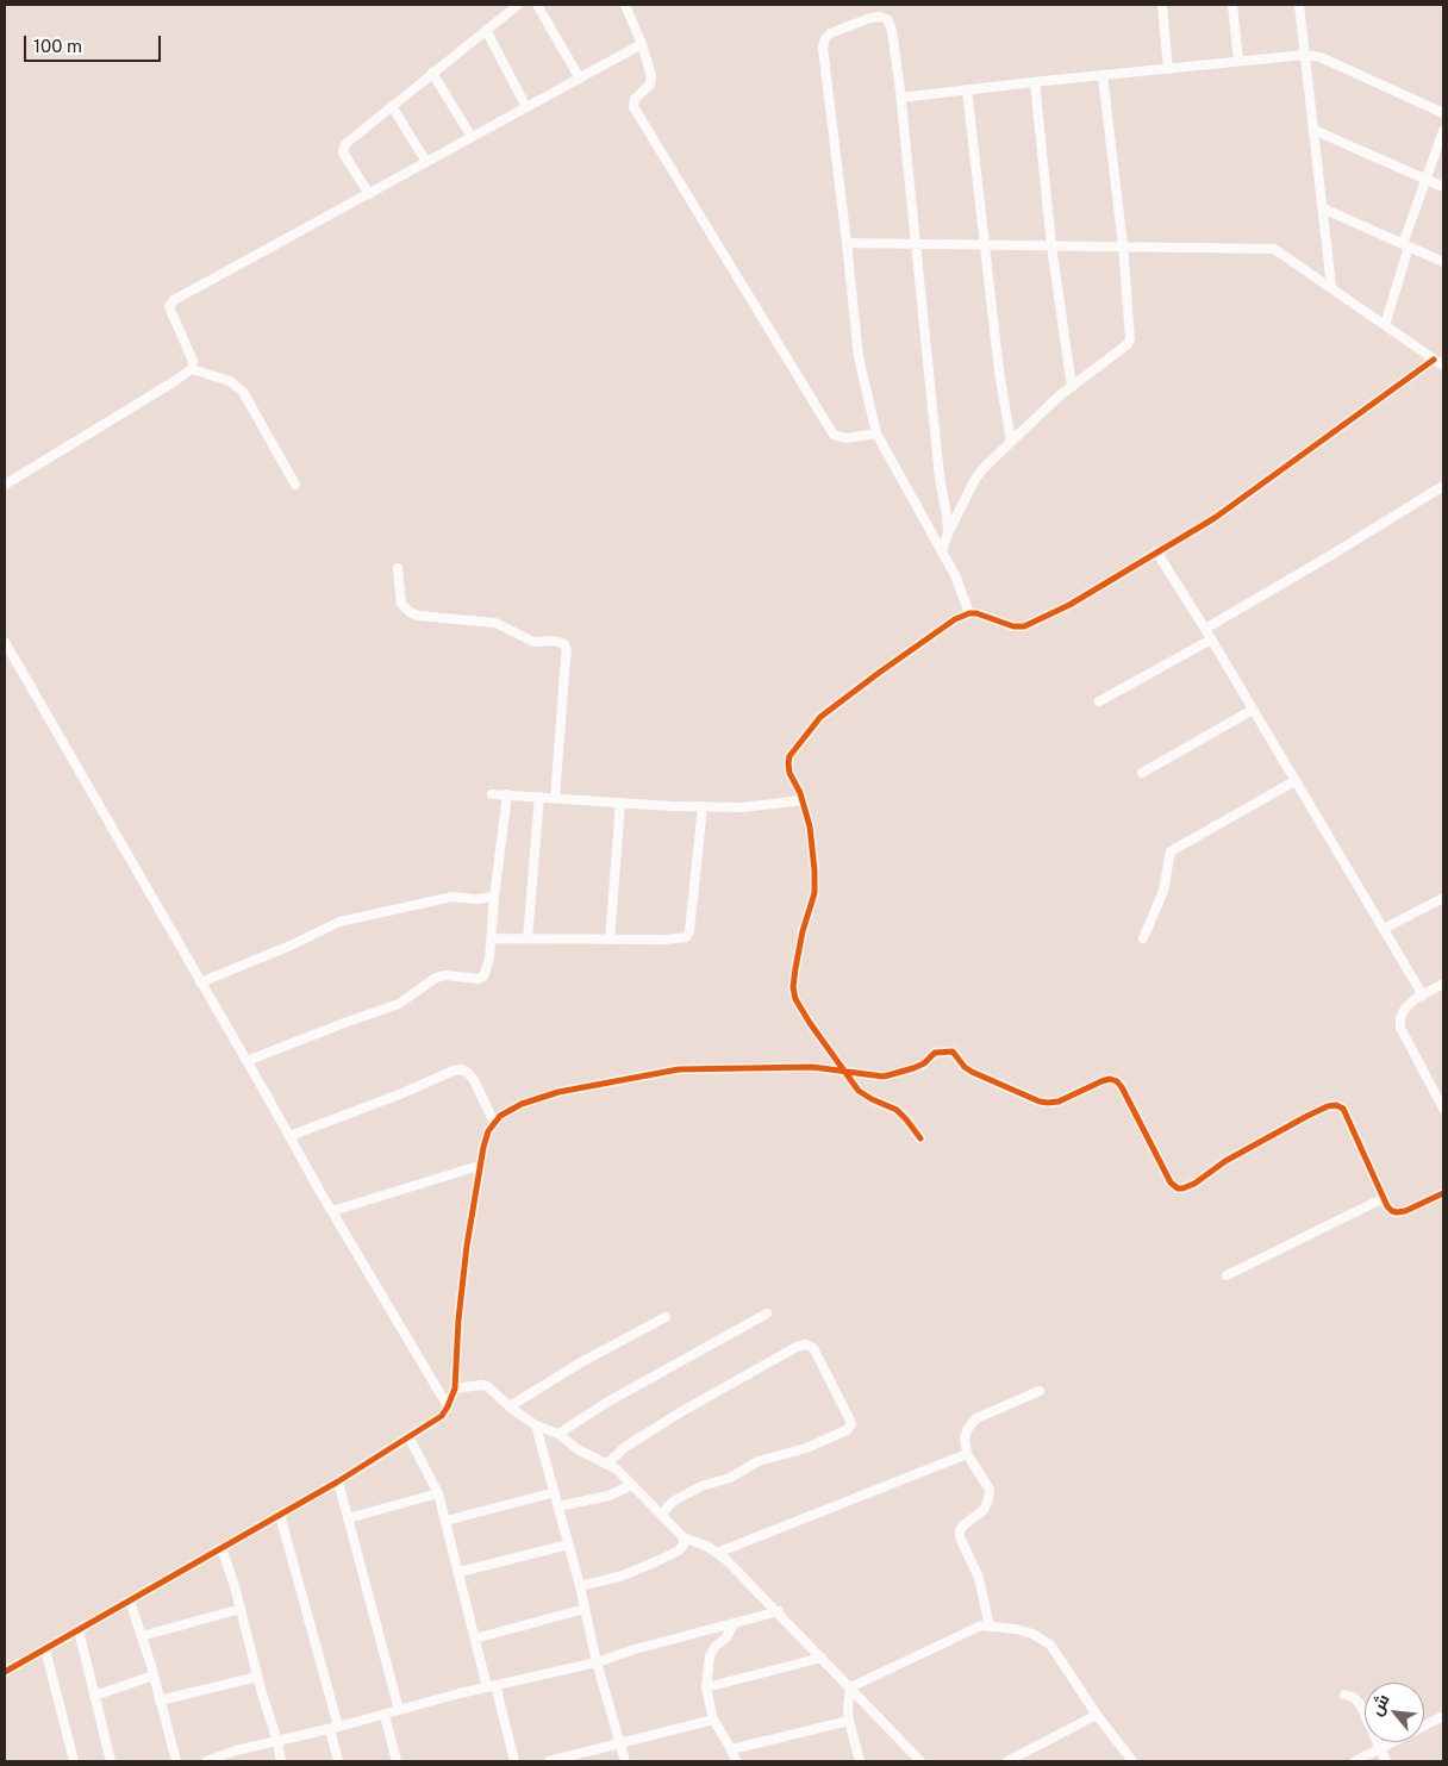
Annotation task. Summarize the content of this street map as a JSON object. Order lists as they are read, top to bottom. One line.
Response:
{"scale_bar":"100 m","north":"top left"}
